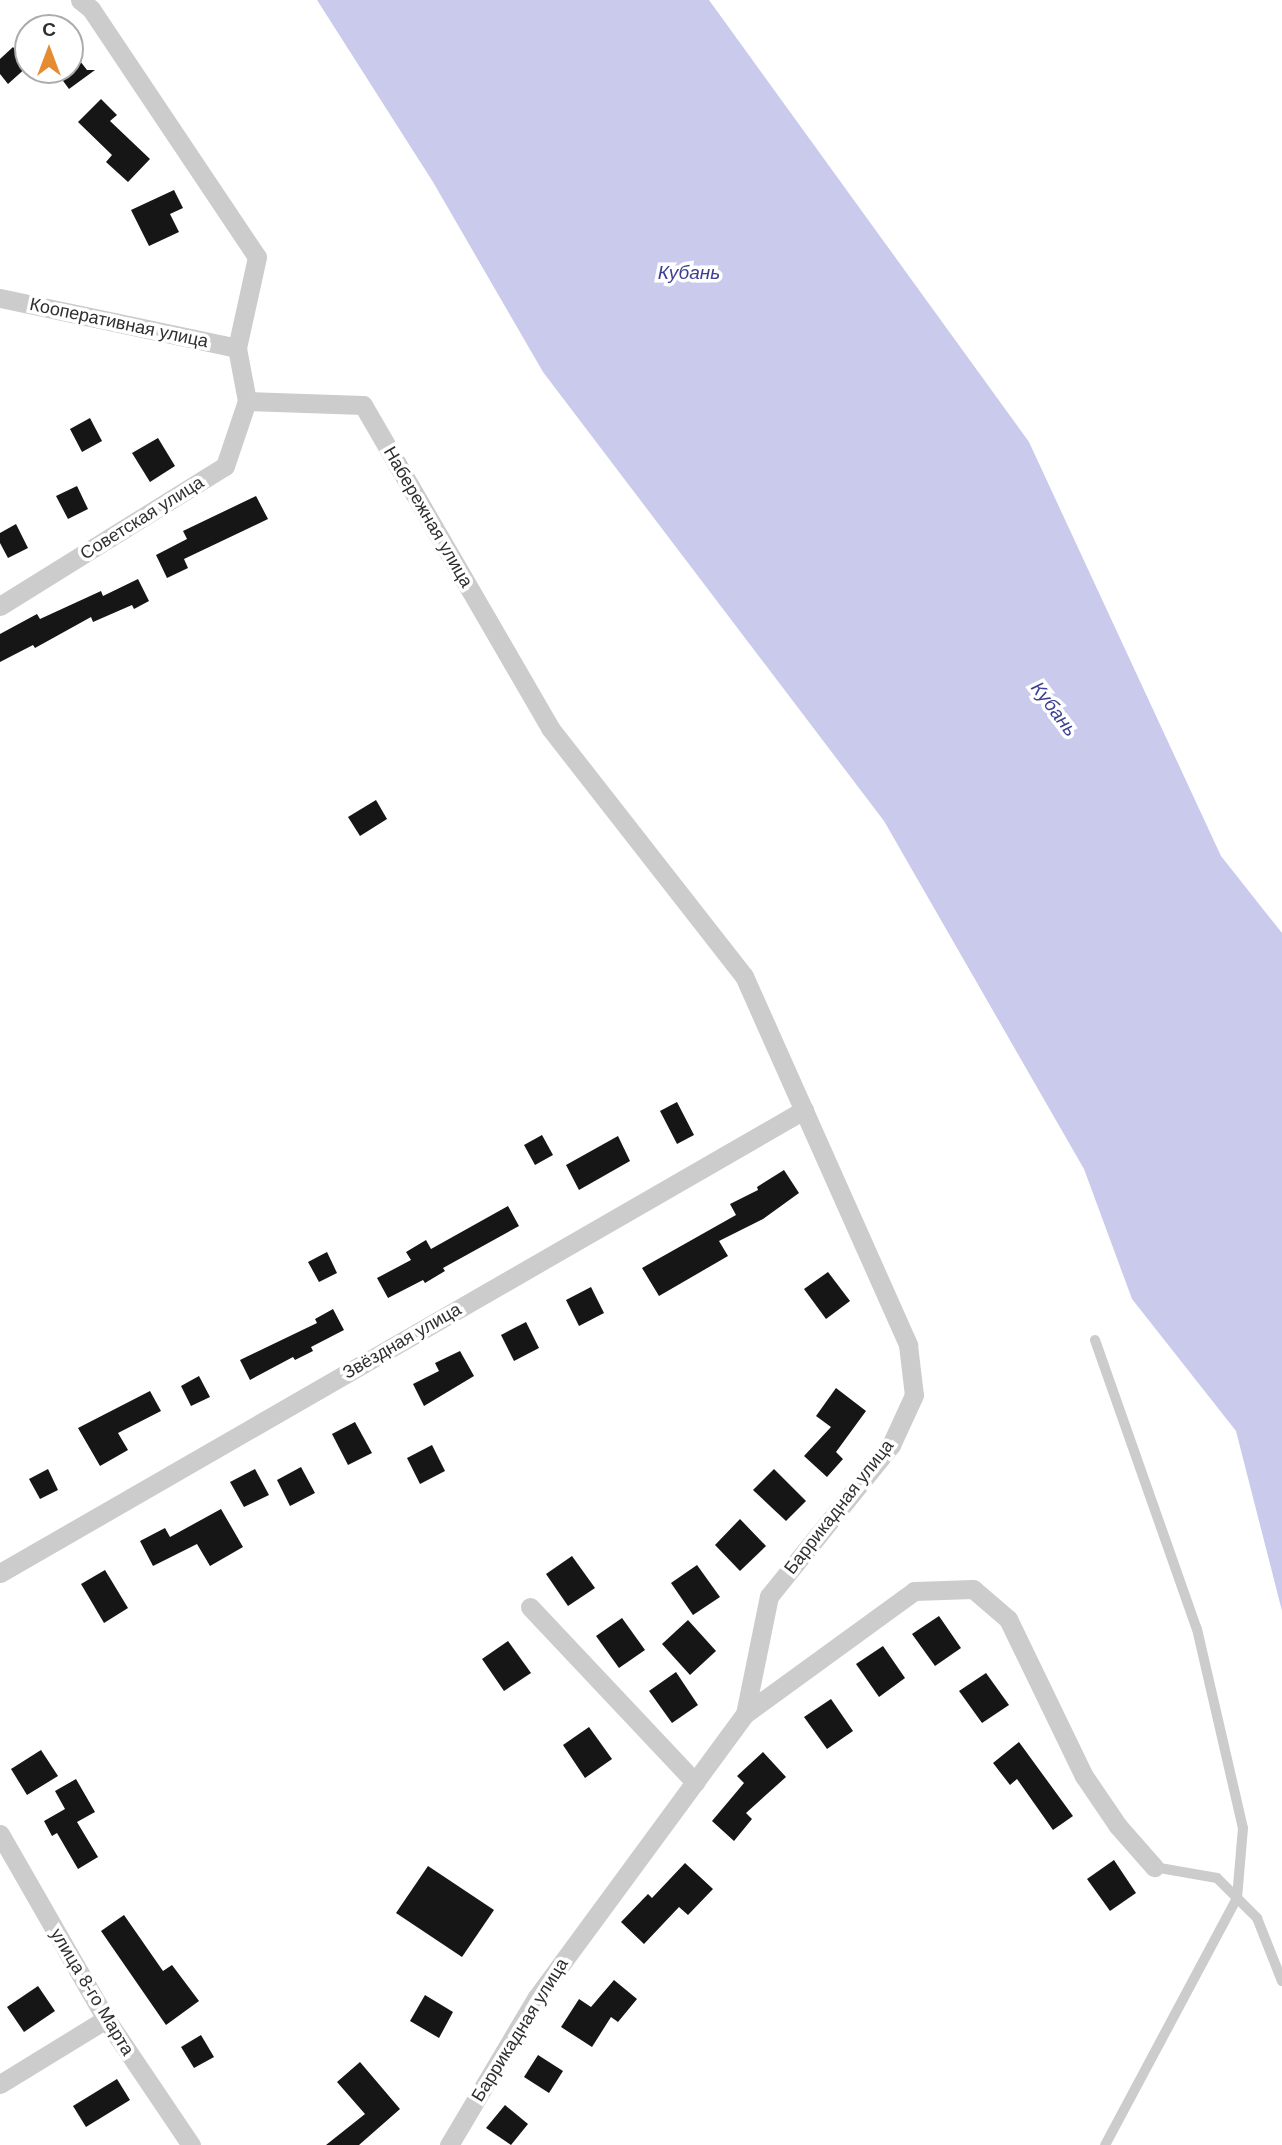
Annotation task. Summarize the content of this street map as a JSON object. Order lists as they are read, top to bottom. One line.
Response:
{"streets":{"street":["Кооперативная улица","Набережная улица","Советская улица","Звёздная улица","Баррикадная улица","улица 8-го Марта"]},"crossings":[["Набережная улица","Советская улица"],["Набережная улица","Звёздная улица"],["Набережная улица","Баррикадная улица"],["Звёздная улица","Баррикадная улица"]],"water":["Кубань"],"north":"top"}
